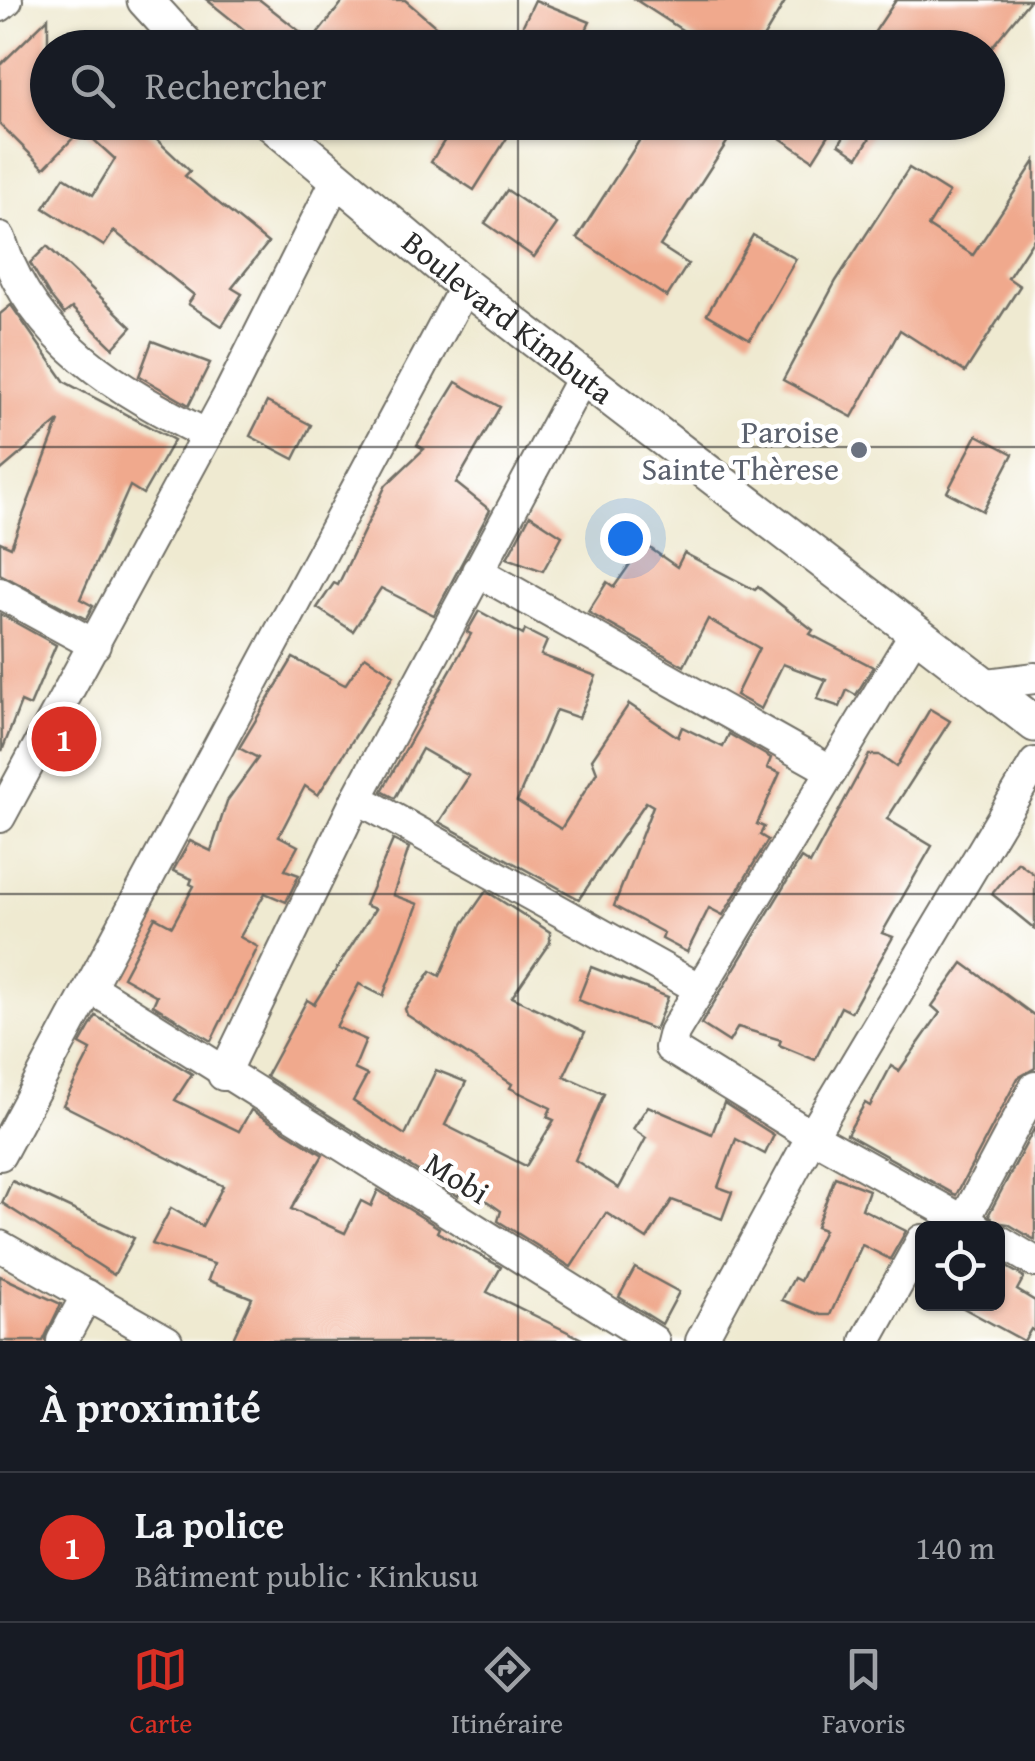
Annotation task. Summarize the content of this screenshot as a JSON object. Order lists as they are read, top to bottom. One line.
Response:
{"streets":{"street":["Boulevard Kimbuta","Mobi"]},"places":["Paroise Sainte Thèrese"],"page":{"search":"Rechercher","pins":"1","heading":"À proximité","list":[{"mark":"1","name":"La police","note":"Bâtiment public · Kinkusu","value":"140 m"}],"nav":["Carte","Itinéraire","Favoris"]}}
